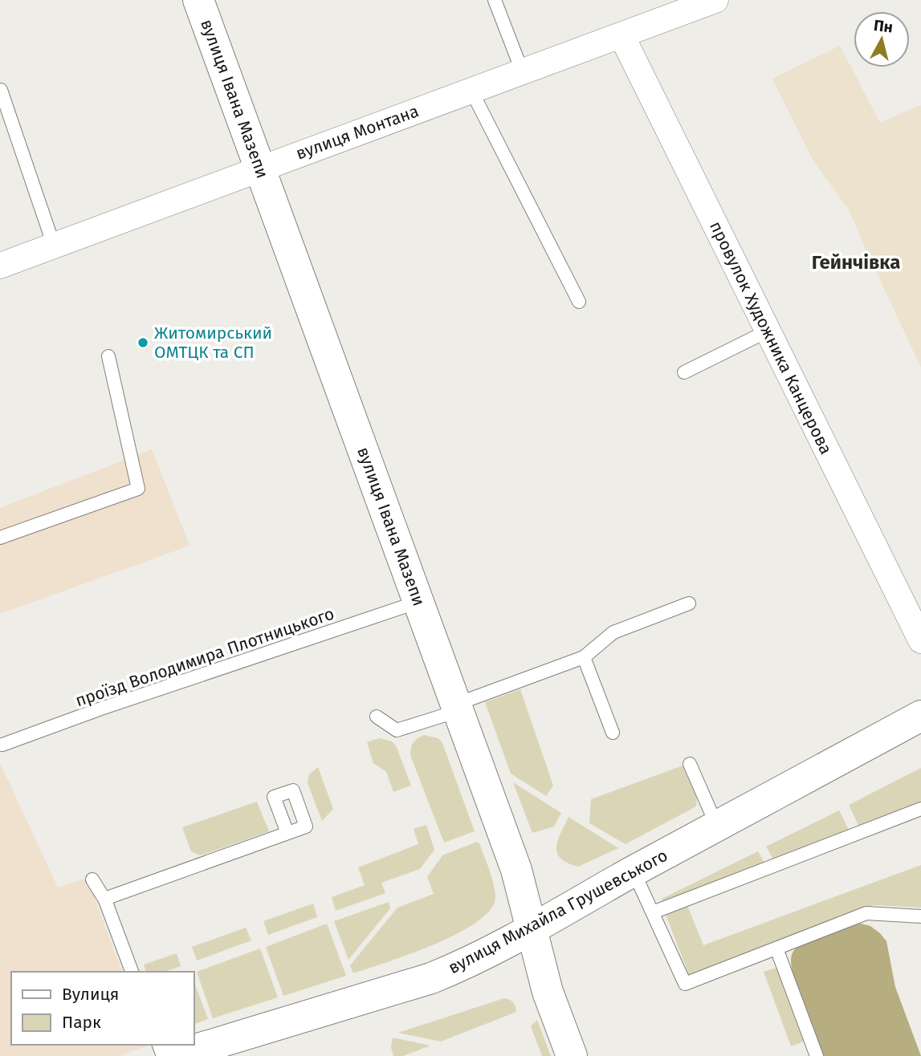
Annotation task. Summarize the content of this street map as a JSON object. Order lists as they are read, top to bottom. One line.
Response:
{"streets":{"main road":["вулиця Івана Мазепи","вулиця Михайла Грушевського"],"street":["вулиця Монтана","провулок Художника Канцерова"],"lane":["проїзд Володимира Плотницького"]},"crossings":[["вулиця Івана Мазепи","вулиця Монтана"],["вулиця Івана Мазепи","проїзд Володимира Плотницького"],["вулиця Івана Мазепи","вулиця Михайла Грушевського"],["вулиця Монтана","провулок Художника Канцерова"]],"districts":["Гейнчівка"],"places":["Житомирський ОМТЦК та СП"],"legend":["Вулиця","Парк"],"north":"top"}
